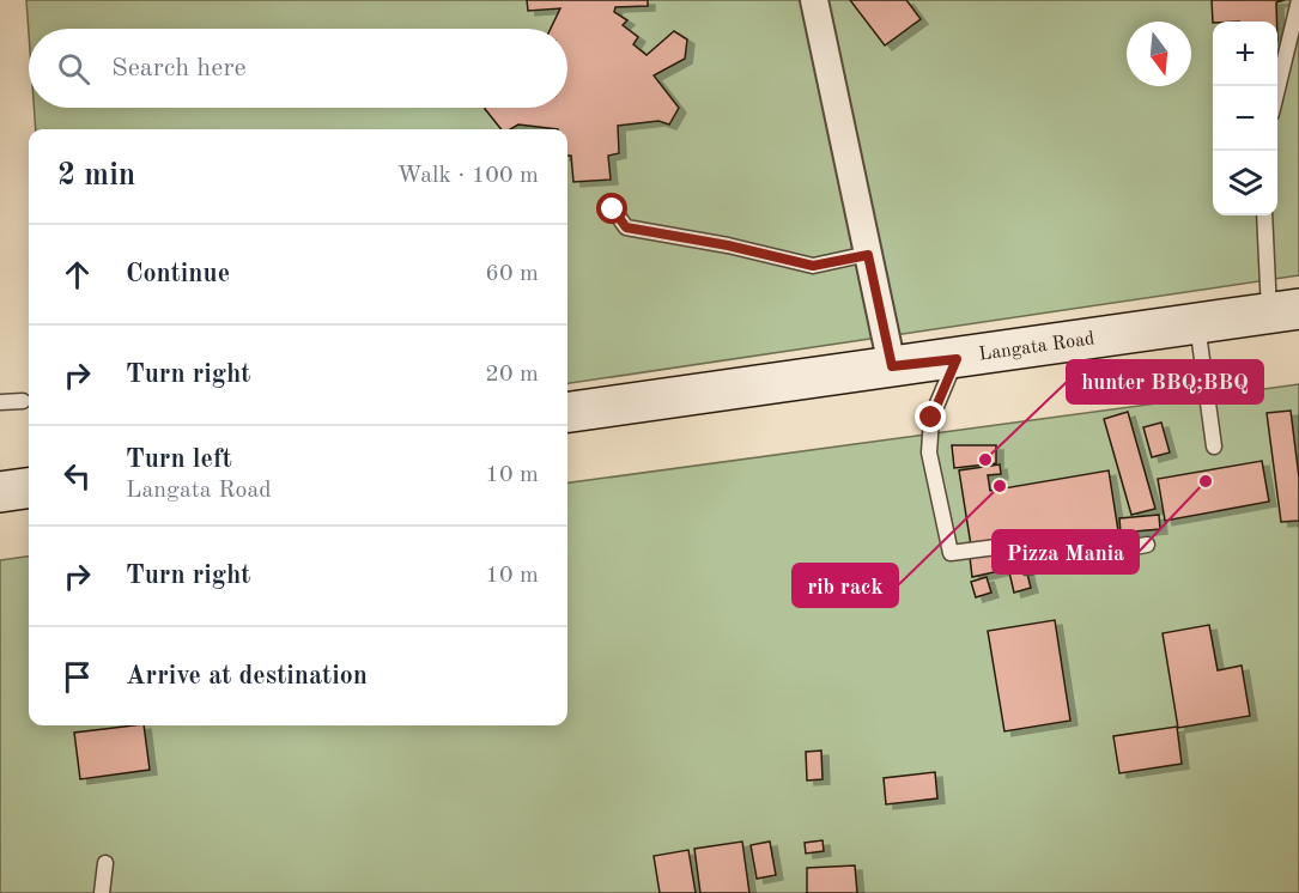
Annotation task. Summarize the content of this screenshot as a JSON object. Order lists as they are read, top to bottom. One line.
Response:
{"streets":{"main road":["Langata Road"]},"places":["hunter BBQ;BBQ","Pizza Mania","rib rack"],"north":"bottom","page":{"map_buttons":["+","−"],"search":"Search here","heading":["2 min","Walk · 100 m"],"list":[["Continue","60 m"],["Turn right","20 m"],["Turn left","Langata Road","10 m"],["Turn right","10 m"],"Arrive at destination"]}}
